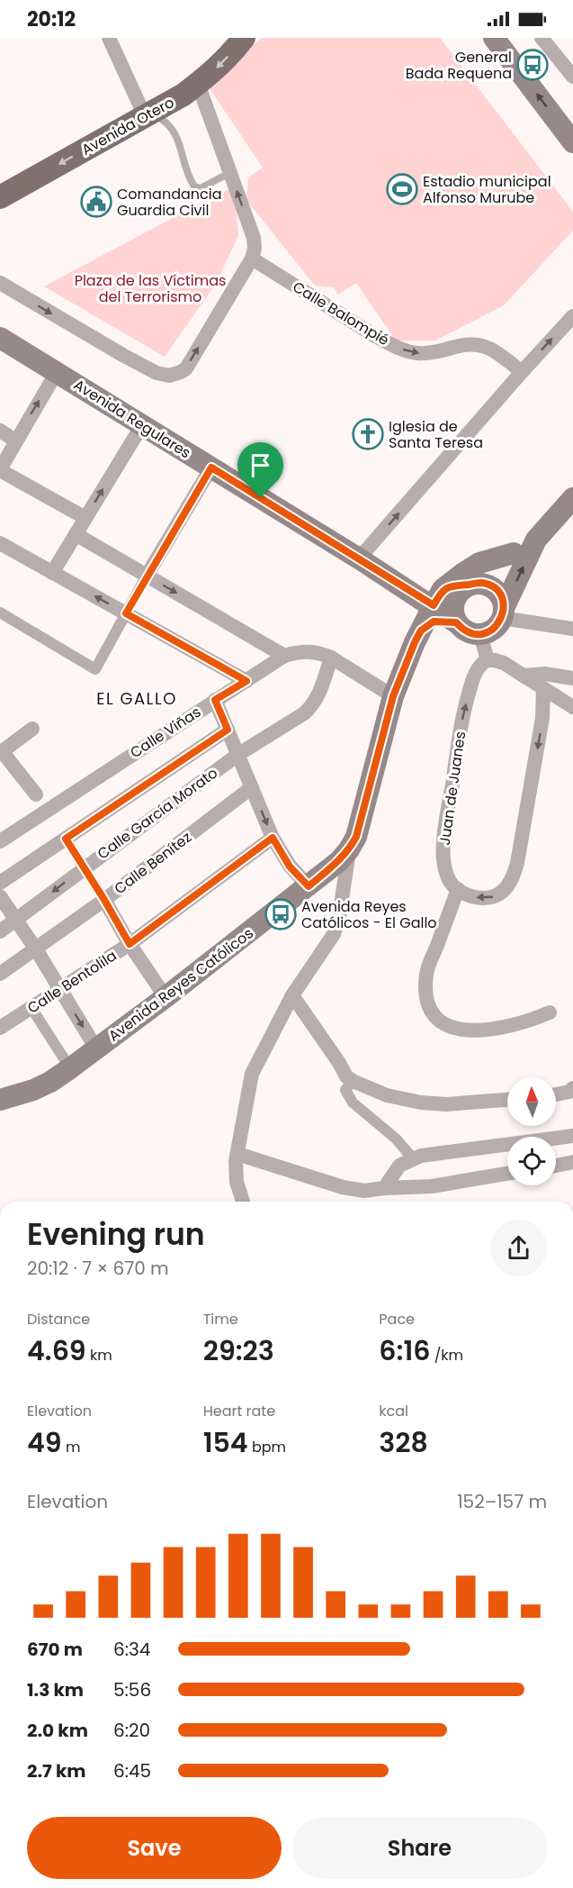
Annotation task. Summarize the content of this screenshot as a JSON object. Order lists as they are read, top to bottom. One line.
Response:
{"streets":{"main road":["Avenida Otero","Avenida Regulares","Avenida Reyes Católicos"],"street":["Calle Balompié","Calle Viñas","Juan de Juanes","Calle García Morato","Calle Benítez","Calle Bentolila"]},"crossings":[["Avenida Regulares","Avenida Reyes Católicos"],["Calle Viñas","Calle García Morato"],["Calle Viñas","Avenida Reyes Católicos"]],"one_way":["Avenida Otero","Calle Balompié"],"districts":["EL GALLO"],"parks":["Plaza de las Víctimas del Terrorismo"],"places":{"bus stop":["General Bada Requena","Avenida Reyes Católicos - El Gallo"],"sports":["Estadio municipal Alfonso Murube"],"public building":["Comandancia Guardia Civil"],"church":["Iglesia de Santa Teresa"]},"north":"top","page":{"status":"20:12","heading":["Evening run","20:12 · 7 × 670 m"],"stats":[["Distance","4.69 km"],["Time","29:23"],["Pace","6:16 /km"],["Elevation","49 m"],["Heart rate","154 bpm"],["kcal","328"]],"chart":["Elevation","152–157 m"],"list":[{"name":"670 m","note":"6:34"},{"name":"1.3 km","note":"5:56"},{"name":"2.0 km","note":"6:20"},{"name":"2.7 km","note":"6:45"}],"buttons":["Save","Share"]}}
